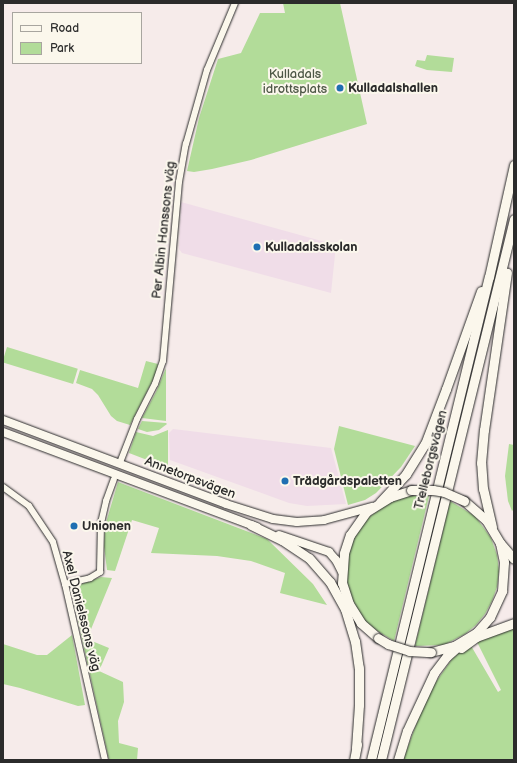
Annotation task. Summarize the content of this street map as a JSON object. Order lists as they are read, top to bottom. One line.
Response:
{"streets":{"highway":["Trelleborgsvägen"],"main road":["Annetorpsvägen"],"street":["Per Albin Hanssons väg","Axel Danielssons väg"]},"parks":["Kulladals idrottsplats"],"places":["Kulladalshallen","Kulladalsskolan","Trädgårdspaletten","Unionen"],"legend":["Road","Park"]}
